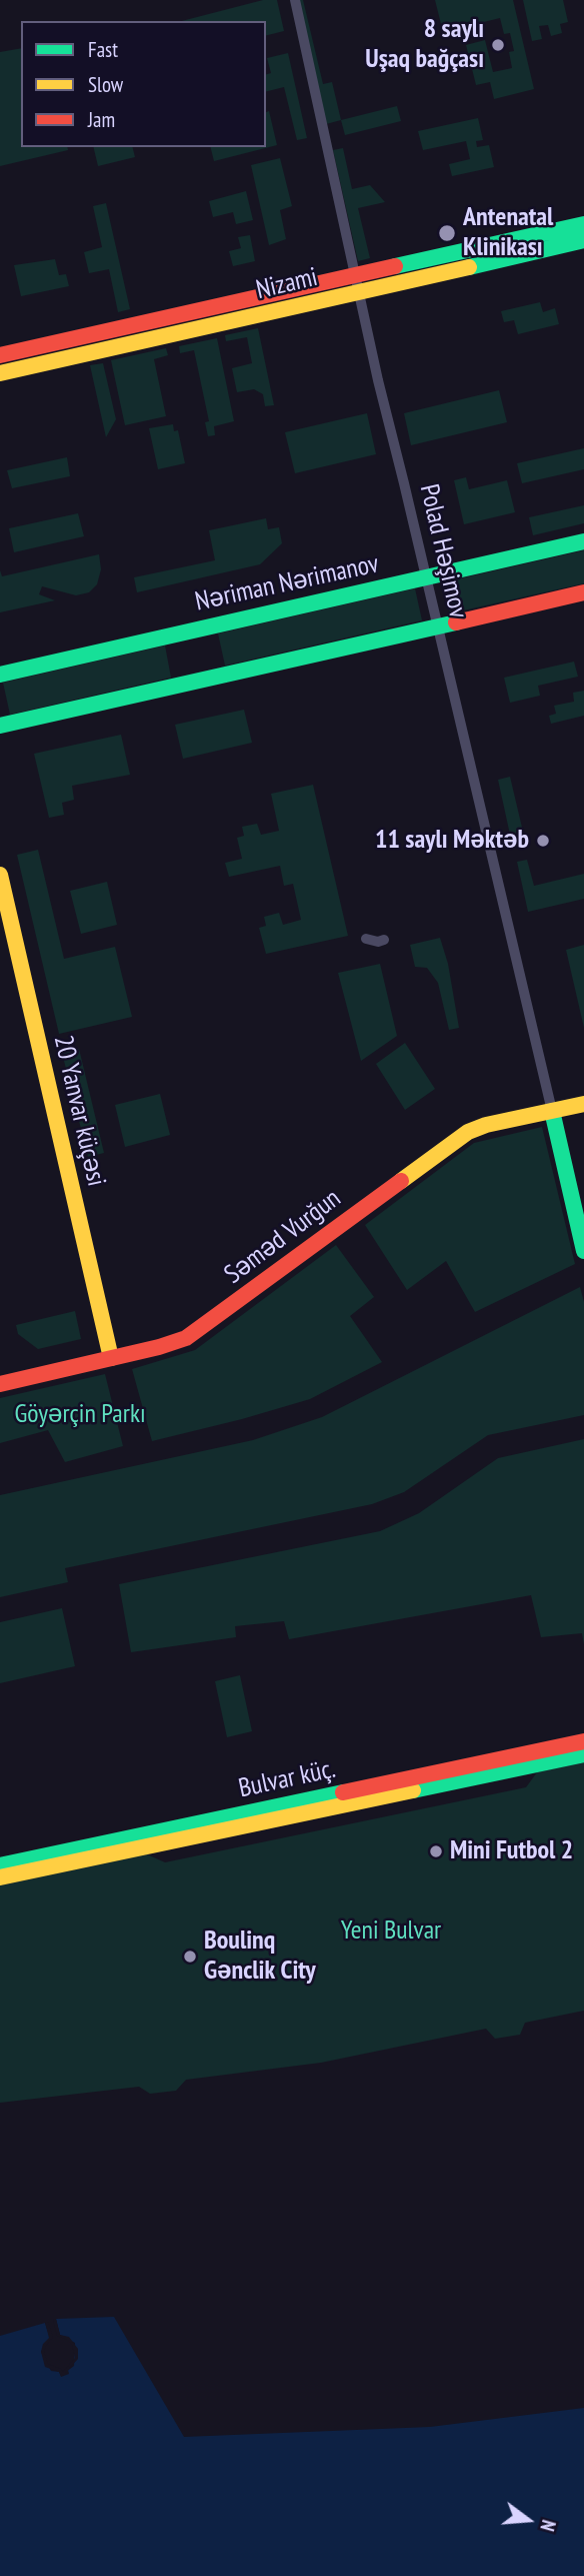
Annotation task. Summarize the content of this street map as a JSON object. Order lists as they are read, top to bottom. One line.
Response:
{"streets":{"street":["Nizami","Polad Həşimov","Nəriman Nərimanov","20 Yanvar küçəsi","Səməd Vurğun","Bulvar küç."]},"crossings":[["Nizami","Polad Həşimov"],["Polad Həşimov","Nəriman Nərimanov"],["Polad Həşimov","Səməd Vurğun"],["20 Yanvar küçəsi","Səməd Vurğun"]],"parks":["Göyərçin Parkı","Yeni Bulvar"],"places":["8 saylı Uşaq bağçası","Antenatal Klinikası","11 saylı Məktəb","Mini Futbol 2","Boulinq Gənclik City"],"legend":["Fast","Slow","Jam"],"north":"right"}
